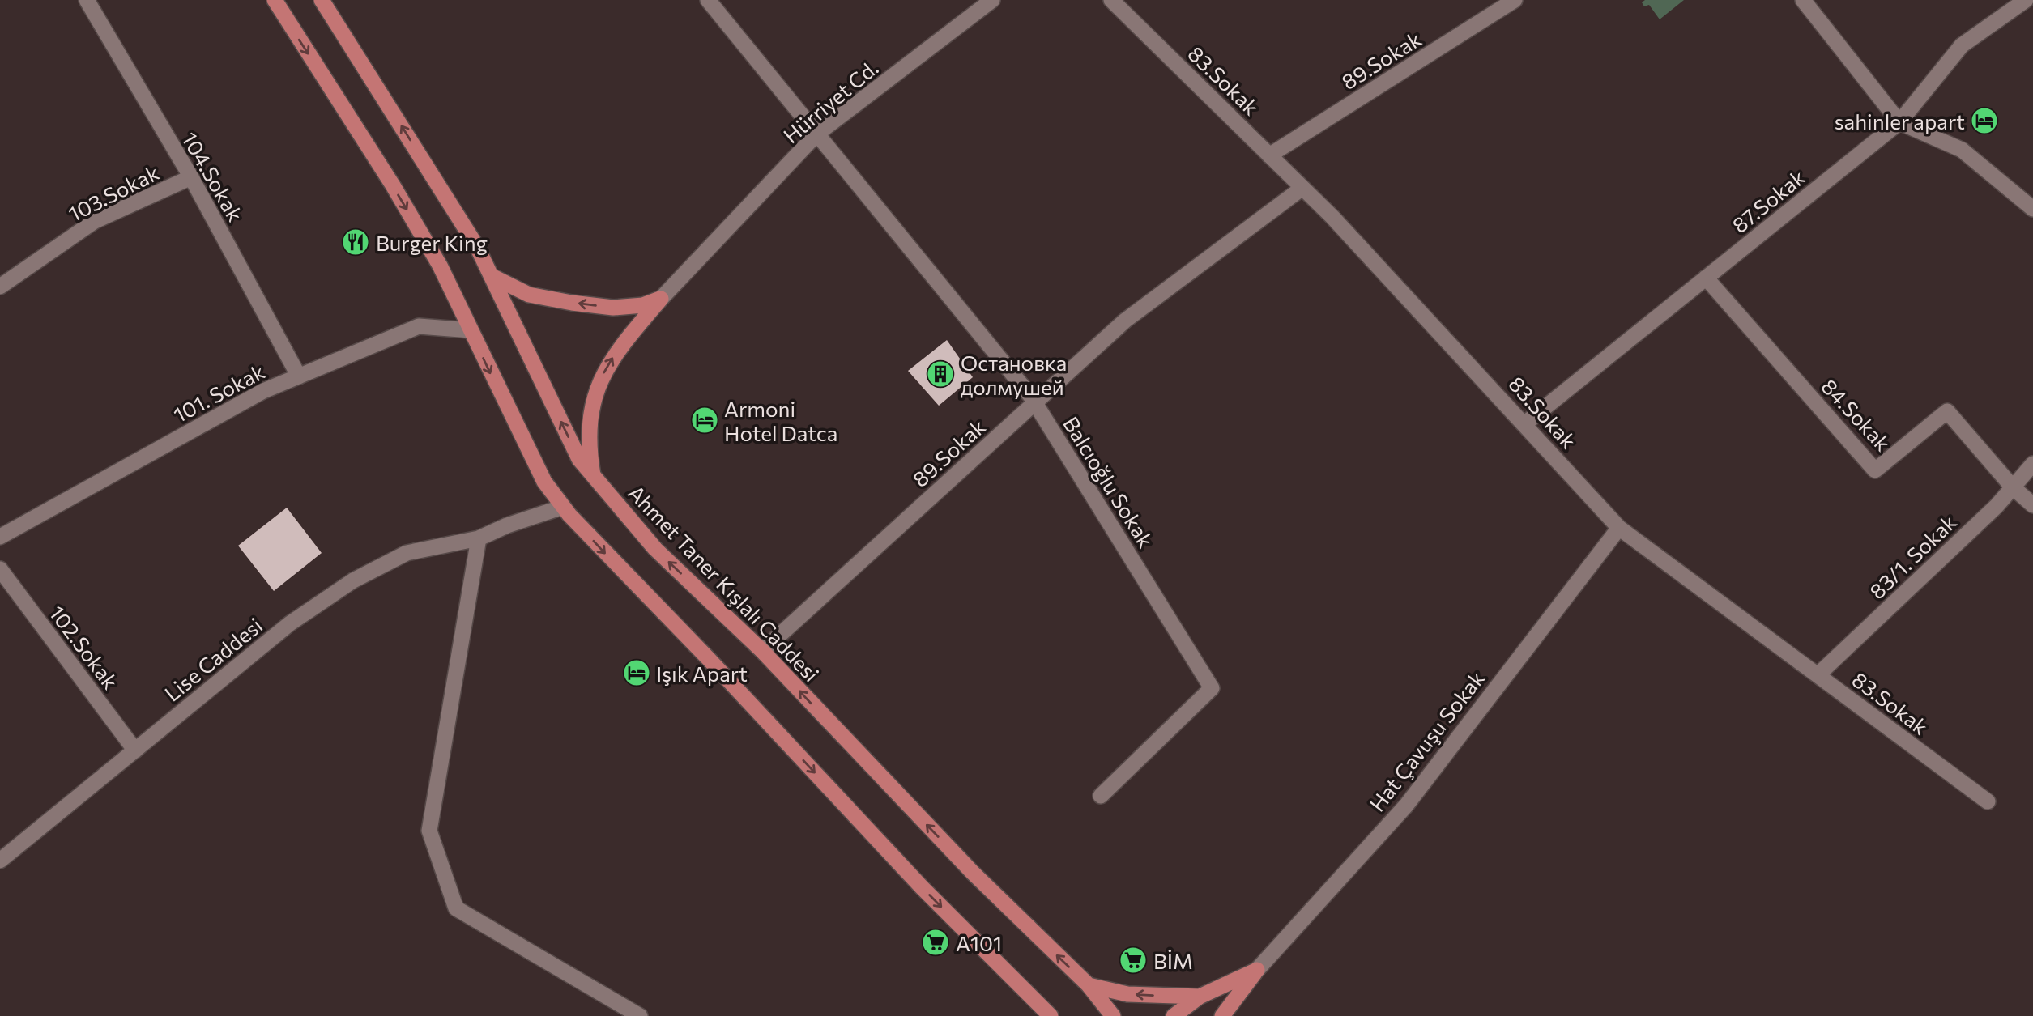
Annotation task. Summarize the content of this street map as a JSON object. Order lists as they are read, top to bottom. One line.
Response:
{"streets":{"main road":["Ahmet Taner Kışlalı Caddesi"],"street":["89.Sokak","83.Sokak","Hürriyet Cd.","104.Sokak","103.Sokak","87.Sokak","101. Sokak","84.Sokak","Balcıoğlu Sokak","83/1. Sokak","102.Sokak","Lise Caddesi","Hat Çavuşu Sokak"]},"crossings":[["89.Sokak","83.Sokak"],["89.Sokak","Balcıoğlu Sokak"],["89.Sokak","Ahmet Taner Kışlalı Caddesi"],["83.Sokak","87.Sokak"],["83.Sokak","83/1. Sokak"],["83.Sokak","Hat Çavuşu Sokak"],["Hürriyet Cd.","Balcıoğlu Sokak"],["104.Sokak","103.Sokak"],["104.Sokak","101. Sokak"],["87.Sokak","84.Sokak"],["84.Sokak","83/1. Sokak"],["102.Sokak","Lise Caddesi"]],"places":{"hotel":["sahinler apart","Armoni Hotel Datca","Işık Apart"],"restaurant":["Burger King"],"building":["Остановка долмушей"],"supermarket":["A101","BİM"]}}
